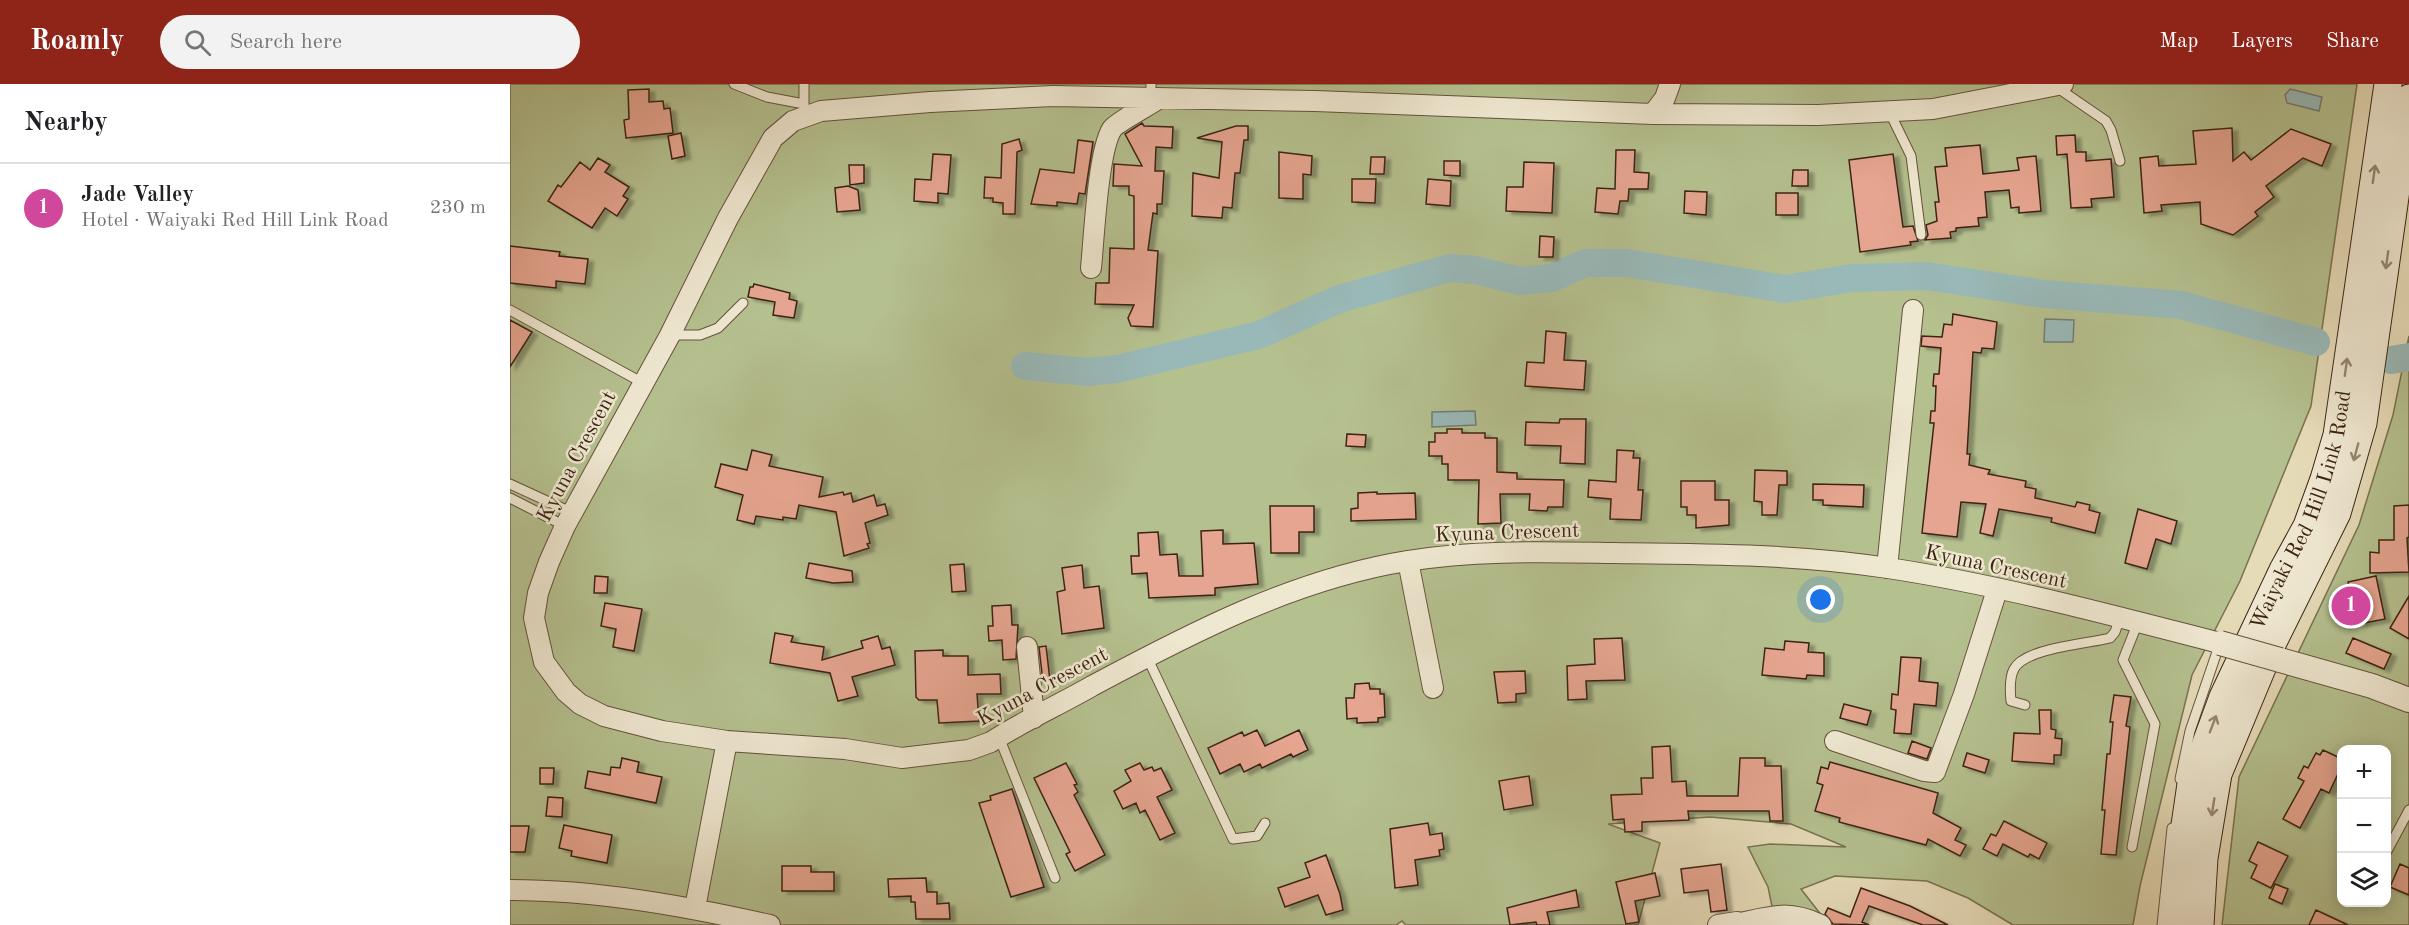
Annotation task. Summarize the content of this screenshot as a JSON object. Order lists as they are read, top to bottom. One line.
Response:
{"streets":{"main road":["Waiyaki Red Hill Link Road"],"street":["Kyuna Crescent"]},"page":{"header":"Roamly","search":"Search here","nav":["Map","Layers","Share"],"heading":"Nearby","list":[{"mark":"1","name":"Jade Valley","note":"Hotel · Waiyaki Red Hill Link Road","value":"230 m"}],"pins":"1","map_buttons":["+","−"]}}
